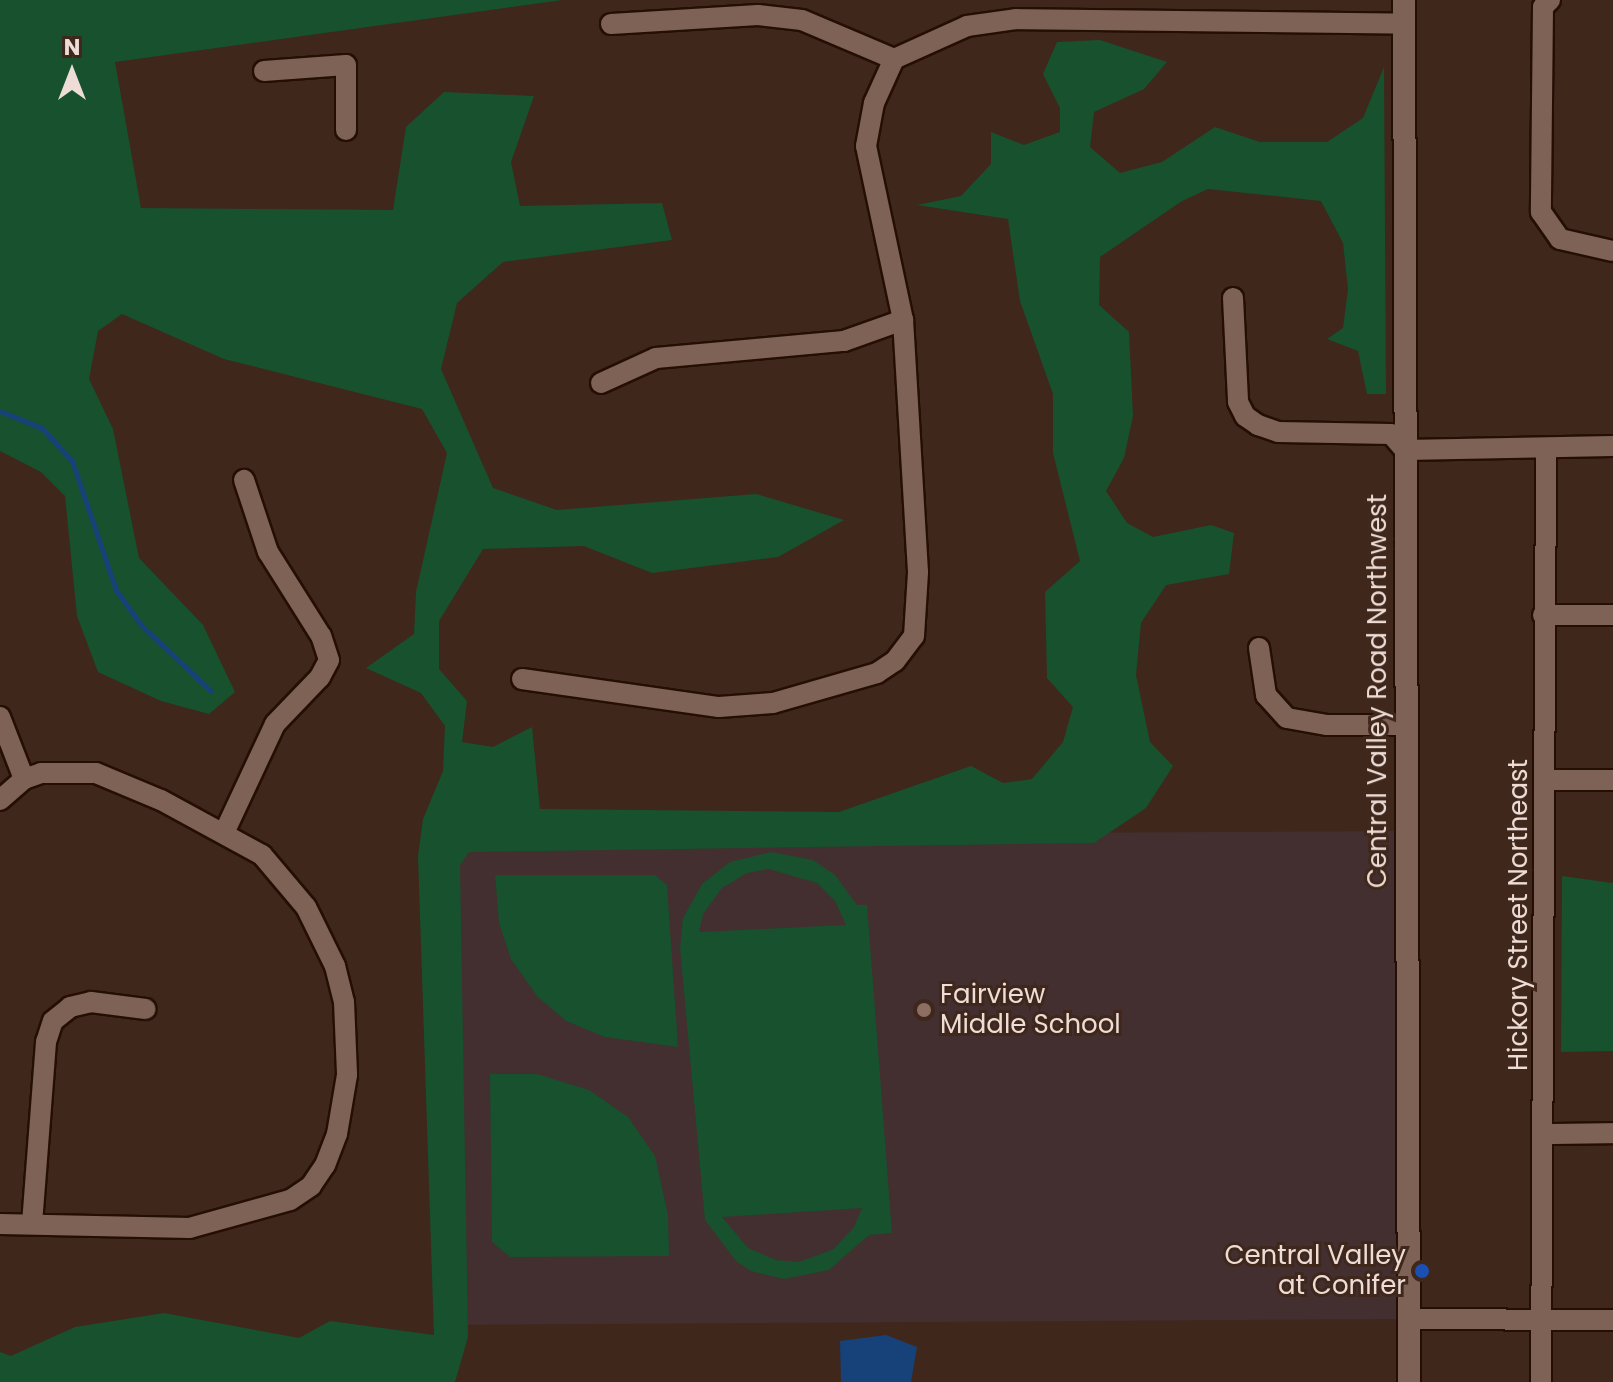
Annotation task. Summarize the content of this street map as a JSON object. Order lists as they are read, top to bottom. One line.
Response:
{"streets":{"main road":["Central Valley Road Northwest"],"street":["Hickory Street Northeast"]},"places":["Fairview Middle School","Central Valley at Conifer"],"north":"top"}
